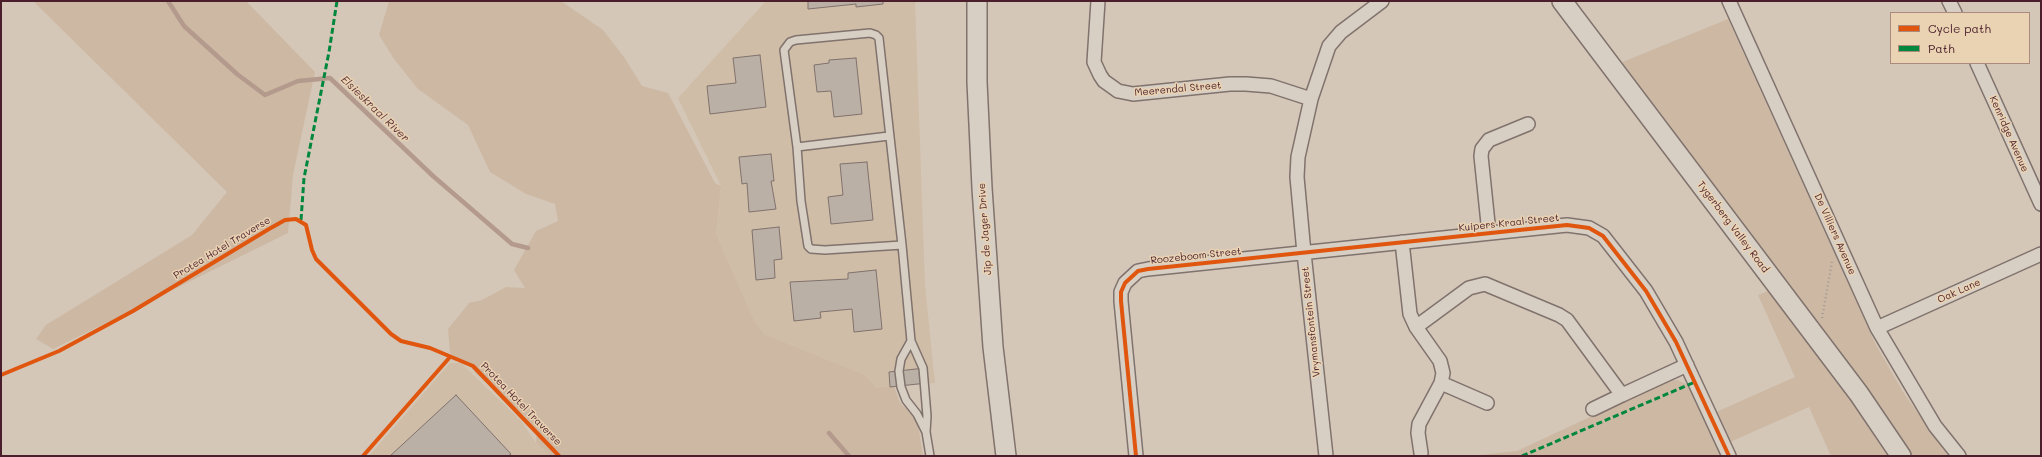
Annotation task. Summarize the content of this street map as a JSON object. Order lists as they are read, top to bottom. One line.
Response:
{"streets":{"main road":["Tygerberg Valley Road","Jip de Jager Drive"],"street":["Meerendal Street","Kenridge Avenue","Kuipers Kraal Street","De Villiers Avenue","Roozeboom Street","Oak Lane","Vrymansfontein Street"],"cycle path":["Protea Hotel Traverse"]},"crossings":[["Meerendal Street","Vrymansfontein Street"],["Kuipers Kraal Street","Roozeboom Street"],["Kuipers Kraal Street","Vrymansfontein Street"],["De Villiers Avenue","Oak Lane"],["Roozeboom Street","Vrymansfontein Street"]],"water":["Elsieskraal River"],"legend":["Cycle path","Path"]}
